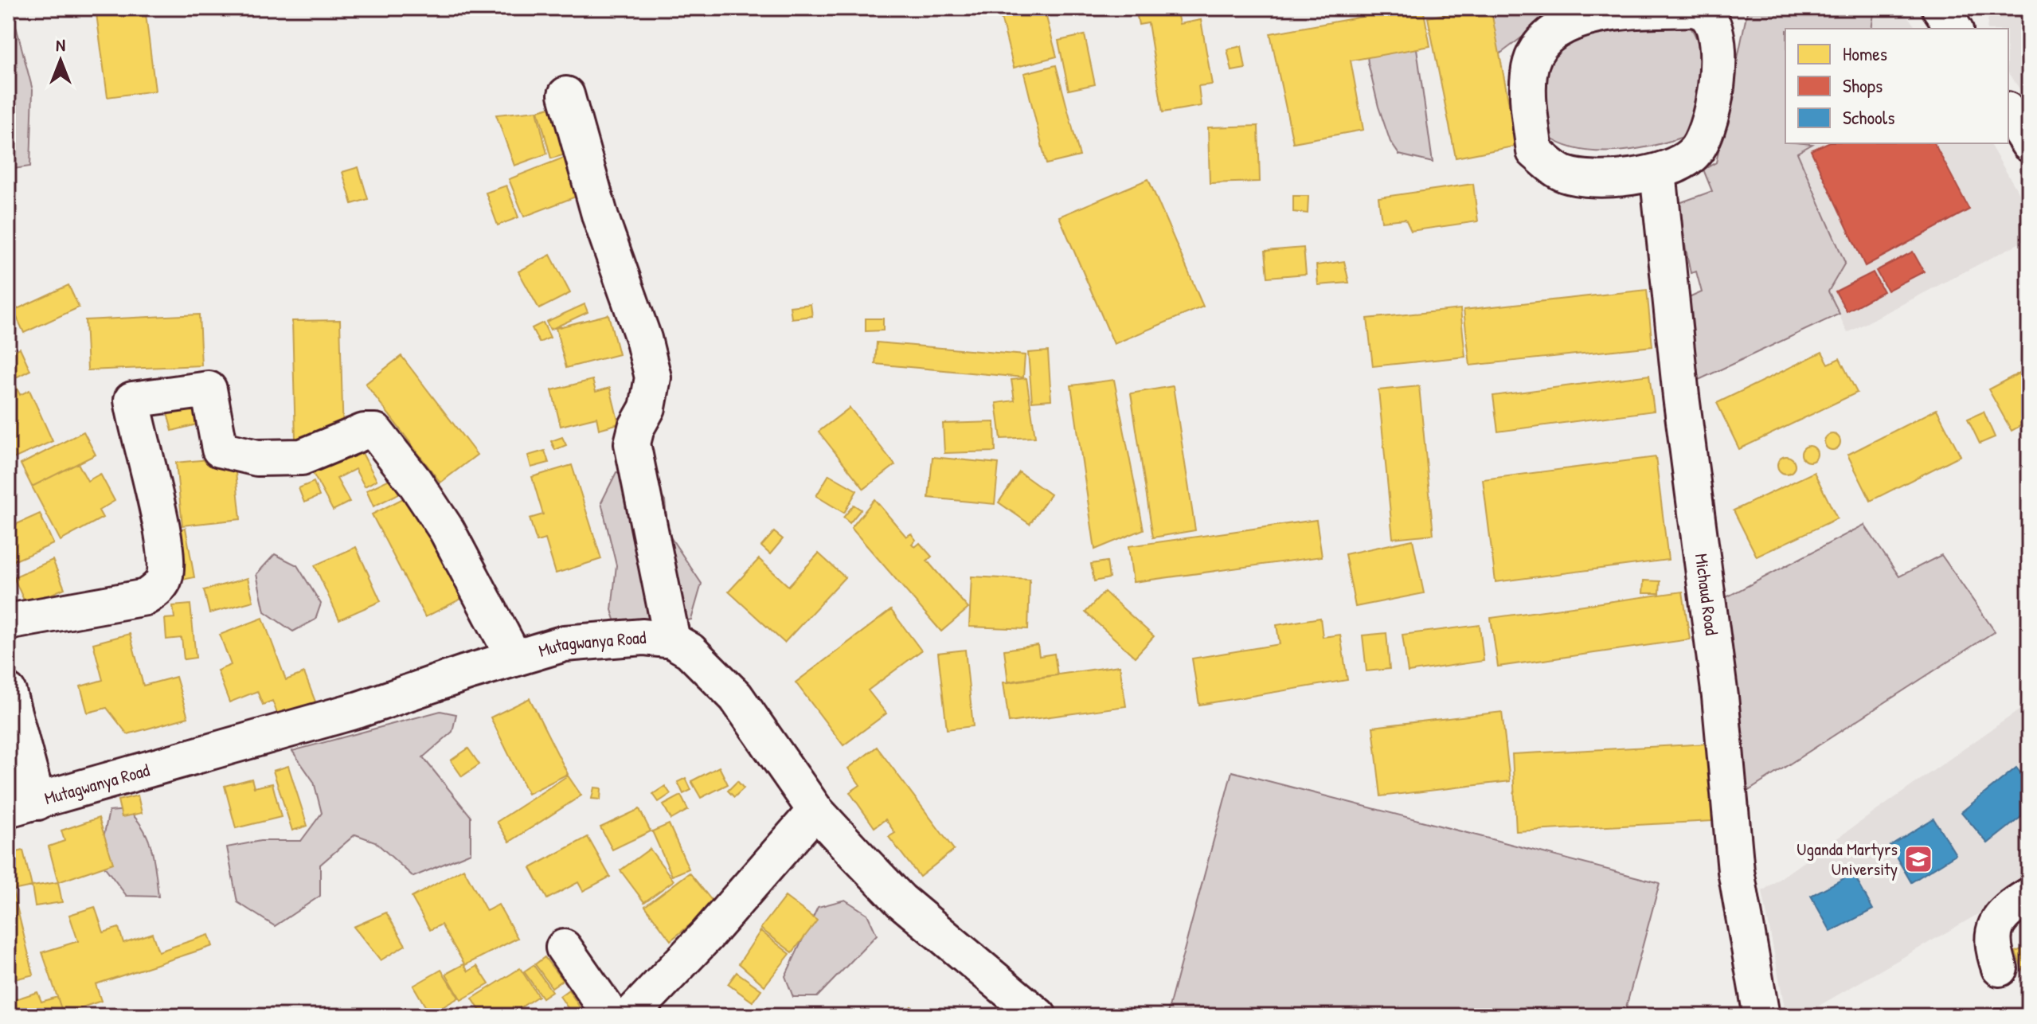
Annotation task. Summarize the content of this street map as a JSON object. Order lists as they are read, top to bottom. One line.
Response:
{"streets":{"street":["Michaud Road","Mutagwanya Road"]},"places":{"school or university":["Uganda Martyrs University"]},"legend":["Homes","Shops","Schools"],"north":"top"}
